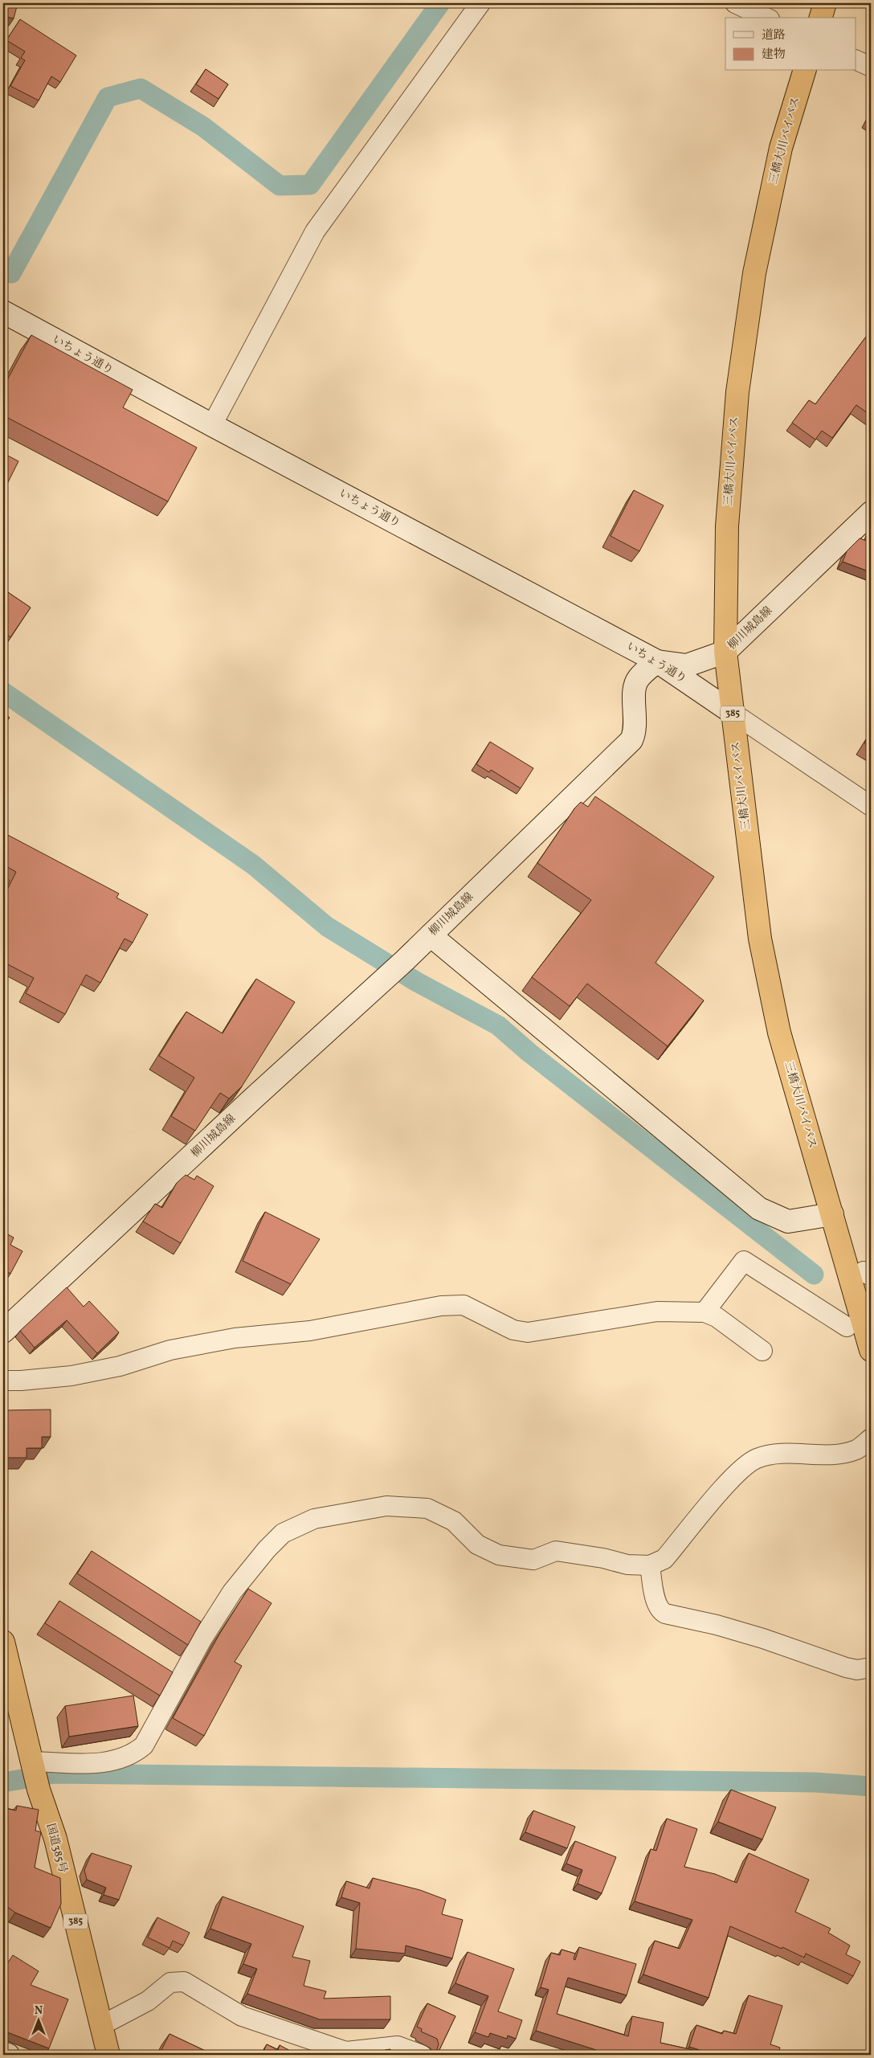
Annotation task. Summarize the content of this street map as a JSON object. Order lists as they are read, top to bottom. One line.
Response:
{"streets":{"highway":["三橋大川バイパス","385","国道385号"],"street":["いちょう通り","柳川城島線"]},"crossings":[["三橋大川バイパス","いちょう通り"],["三橋大川バイパス","柳川城島線"],["いちょう通り","柳川城島線"]],"legend":["道路","建物"],"north":"top"}
